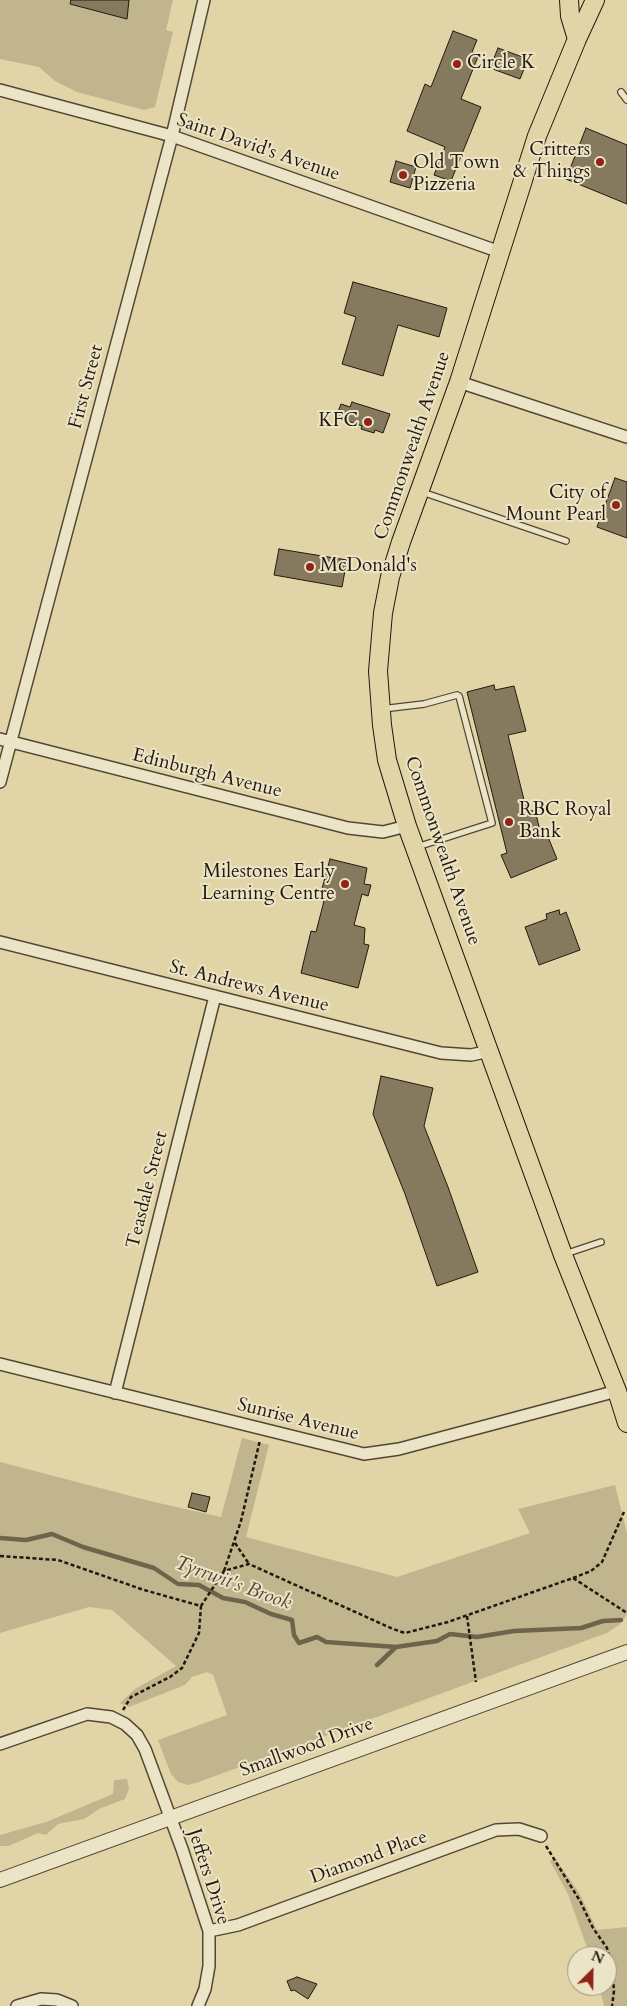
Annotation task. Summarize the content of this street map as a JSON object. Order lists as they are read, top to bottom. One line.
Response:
{"streets":{"main road":["Commonwealth Avenue"],"street":["Saint David's Avenue","First Street","Edinburgh Avenue","St. Andrews Avenue","Teasdale Street","Sunrise Avenue","Smallwood Drive","Diamond Place","Jeffers Drive"]},"crossings":[["Saint David's Avenue","First Street"],["Saint David's Avenue","Commonwealth Avenue"],["First Street","Edinburgh Avenue"],["Commonwealth Avenue","Edinburgh Avenue"],["Commonwealth Avenue","St. Andrews Avenue"],["Commonwealth Avenue","Sunrise Avenue"],["St. Andrews Avenue","Teasdale Street"],["Teasdale Street","Sunrise Avenue"],["Smallwood Drive","Jeffers Drive"],["Diamond Place","Jeffers Drive"]],"water":["Tyrrwit's Brook"],"places":["Circle K","Critters & Things","Old Town Pizzeria","KFC","City of Mount Pearl","McDonald's","RBC Royal Bank","Milestones Early Learning Centre"],"north":"top right"}
